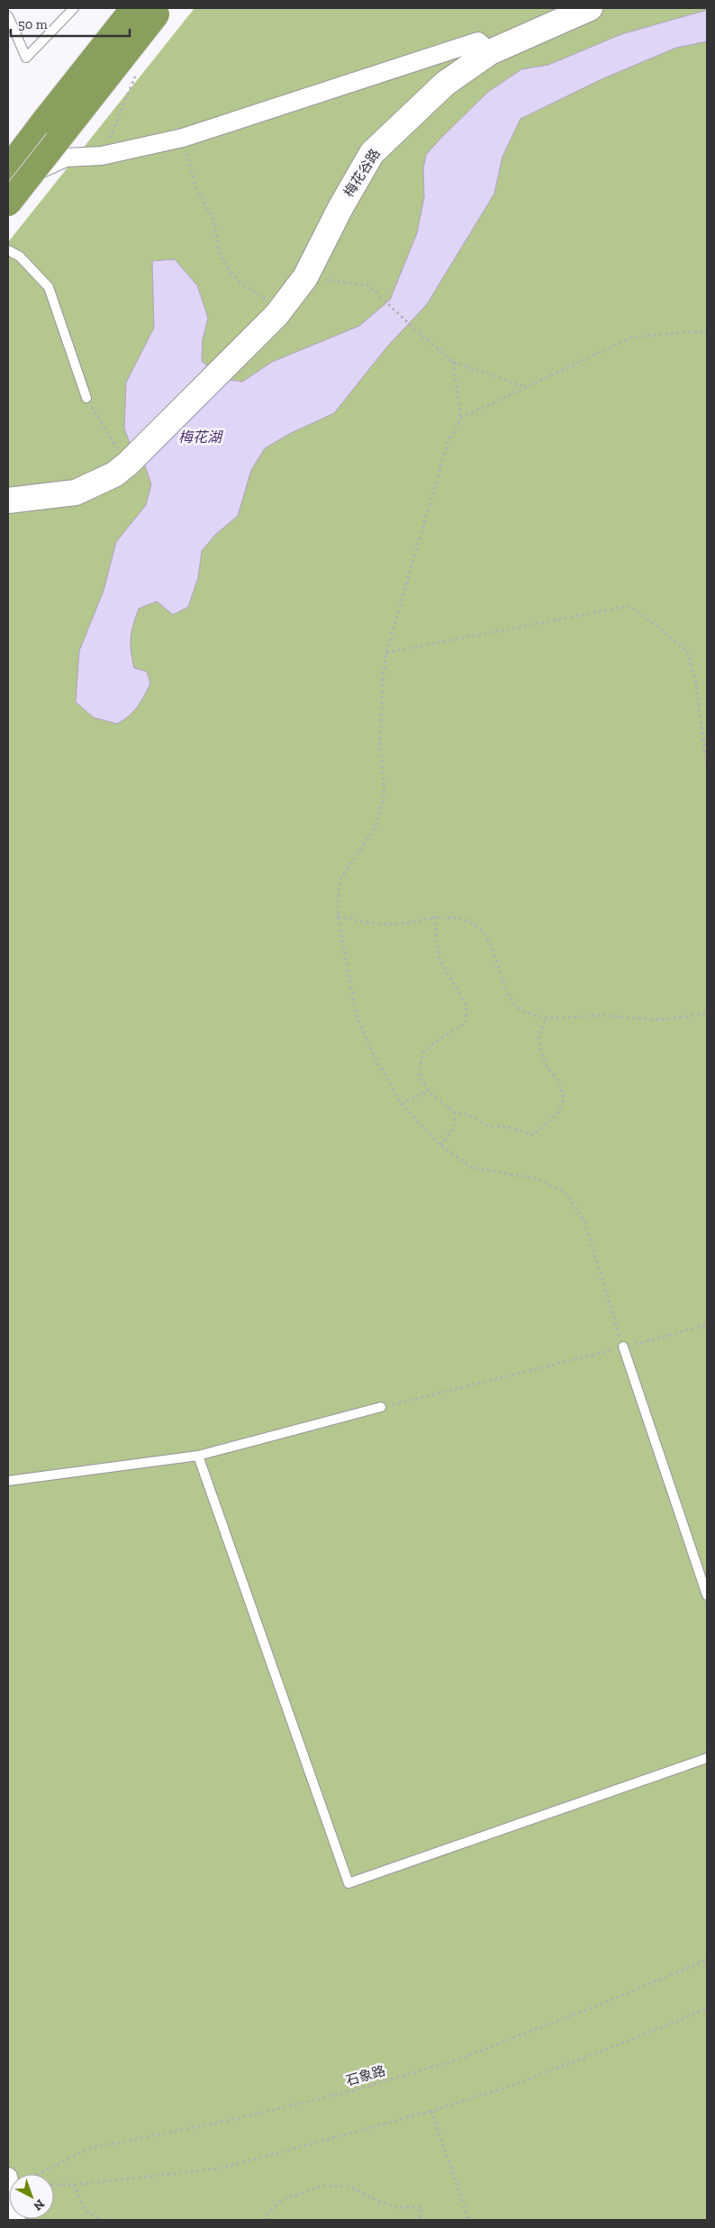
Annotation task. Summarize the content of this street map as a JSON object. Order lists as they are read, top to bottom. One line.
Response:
{"streets":{"street":["梅花谷路"],"path":["石象路"]},"water":["梅花湖"],"scale_bar":"50 m","north":"bottom right"}
